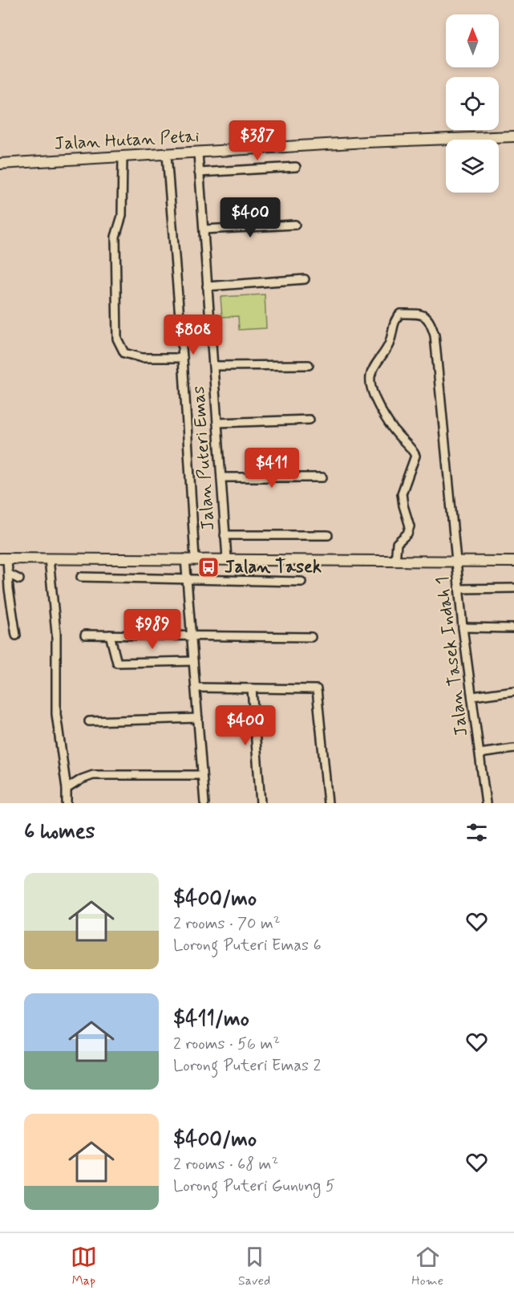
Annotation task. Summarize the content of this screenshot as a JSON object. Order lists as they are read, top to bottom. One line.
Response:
{"streets":{"street":["Jalan Hutan Petai","Jalan Puteri Emas","Jalan Tasek Indah 1"]},"crossings":[["Jalan Hutan Petai","Jalan Puteri Emas"]],"places":{"bus stop":["Jalan Tasek"]},"north":"top","page":{"price":["$387","$400","$808","$411","$989","$400"],"heading":"6 homes","list":[{"name":"$400/mo","note":"2 rooms · 70 m² · Lorong Puteri Emas 6"},{"name":"$411/mo","note":"2 rooms · 56 m² · Lorong Puteri Emas 2"},{"name":"$400/mo","note":"2 rooms · 68 m² · Lorong Puteri Gunung 5"}],"tabs":["Map","Saved","Home"]}}
